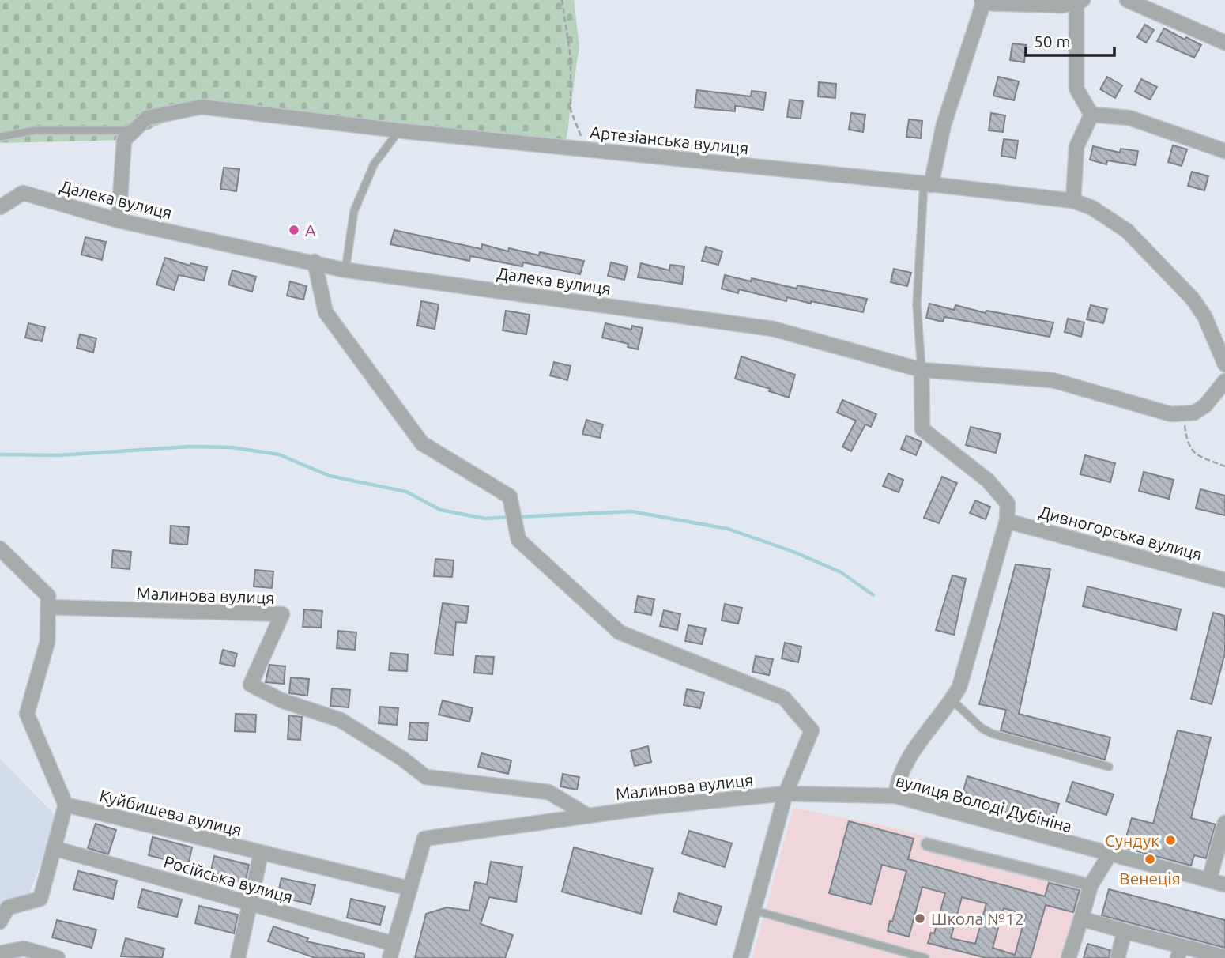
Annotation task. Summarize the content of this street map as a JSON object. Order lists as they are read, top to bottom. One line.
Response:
{"streets":{"street":["Артезіанська вулиця","Далека вулиця","Дивногорська вулиця","Малинова вулиця","вулиця Володі Дубініна","Куйбишева вулиця","Російська вулиця"]},"crossings":[["Малинова вулиця","вулиця Володі Дубініна"],["Малинова вулиця","Куйбишева вулиця"],["Малинова вулиця","Російська вулиця"]],"places":["А","Сундук","Венеція","Школа №12"],"scale_bar":"50 m"}
